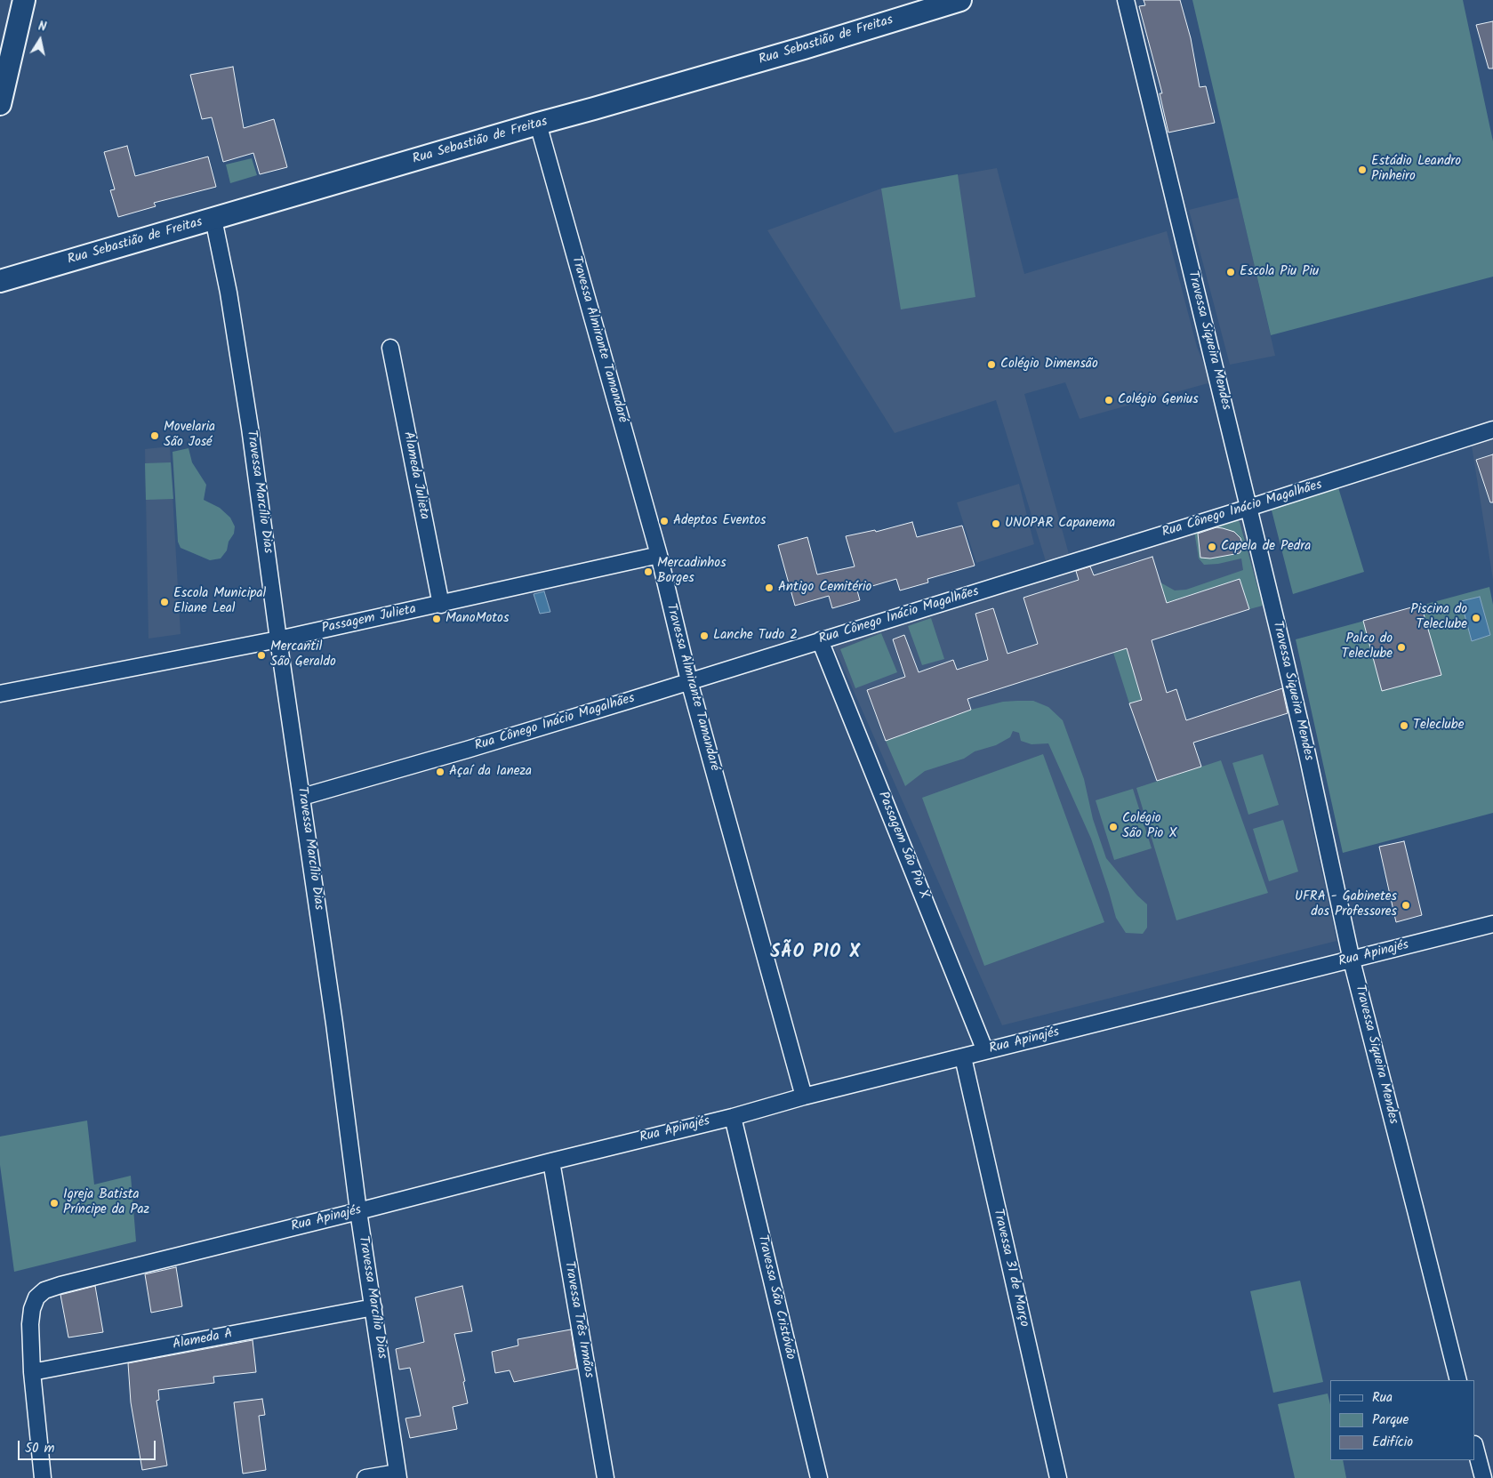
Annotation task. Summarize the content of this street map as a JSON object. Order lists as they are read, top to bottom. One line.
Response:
{"streets":{"street":["Rua Sebastião de Freitas","Travessa Almirante Tamandaré","Travessa Siqueira Mendes","Alameda Julieta","Travessa Marcílio Dias","Rua Cônego Inácio Magalhães","Passagem Julieta","Passagem São Pio X","Rua Apinajés","Travessa 31 de Março","Travessa São Cristóvão","Travessa Três Irmãos","Alameda A"]},"crossings":[["Rua Sebastião de Freitas","Travessa Almirante Tamandaré"],["Rua Sebastião de Freitas","Travessa Marcílio Dias"],["Travessa Almirante Tamandaré","Rua Cônego Inácio Magalhães"],["Travessa Almirante Tamandaré","Passagem Julieta"],["Travessa Almirante Tamandaré","Rua Apinajés"],["Travessa Siqueira Mendes","Rua Cônego Inácio Magalhães"],["Travessa Siqueira Mendes","Rua Apinajés"],["Alameda Julieta","Passagem Julieta"],["Travessa Marcílio Dias","Rua Cônego Inácio Magalhães"],["Travessa Marcílio Dias","Passagem Julieta"],["Travessa Marcílio Dias","Rua Apinajés"],["Travessa Marcílio Dias","Alameda A"],["Rua Cônego Inácio Magalhães","Passagem São Pio X"],["Passagem São Pio X","Rua Apinajés"],["Rua Apinajés","Travessa 31 de Março"],["Rua Apinajés","Travessa São Cristóvão"],["Rua Apinajés","Travessa Três Irmãos"],["Rua Apinajés","Alameda A"]],"districts":["SÃO PIO X"],"places":["Estádio Leandro Pinheiro","Escola Piu Piu","Colégio Dimensão","Colégio Genius","Movelaria São José","Adeptos Eventos","UNOPAR Capanema","Capela de Pedra","Mercadinhos Borges","Antigo Cemitério","Escola Municipal Eliane Leal","Piscina do Teleclube","ManoMotos","Lanche Tudo 2","Palco do Teleclube","Mercantil São Geraldo","Teleclube","Açaí da Ianeza","Colégio São Pio X","UFRA - Gabinetes dos Professores","Igreja Batista Príncipe da Paz"],"legend":["Rua","Parque","Edifício"],"scale_bar":"50 m","north":"top"}
